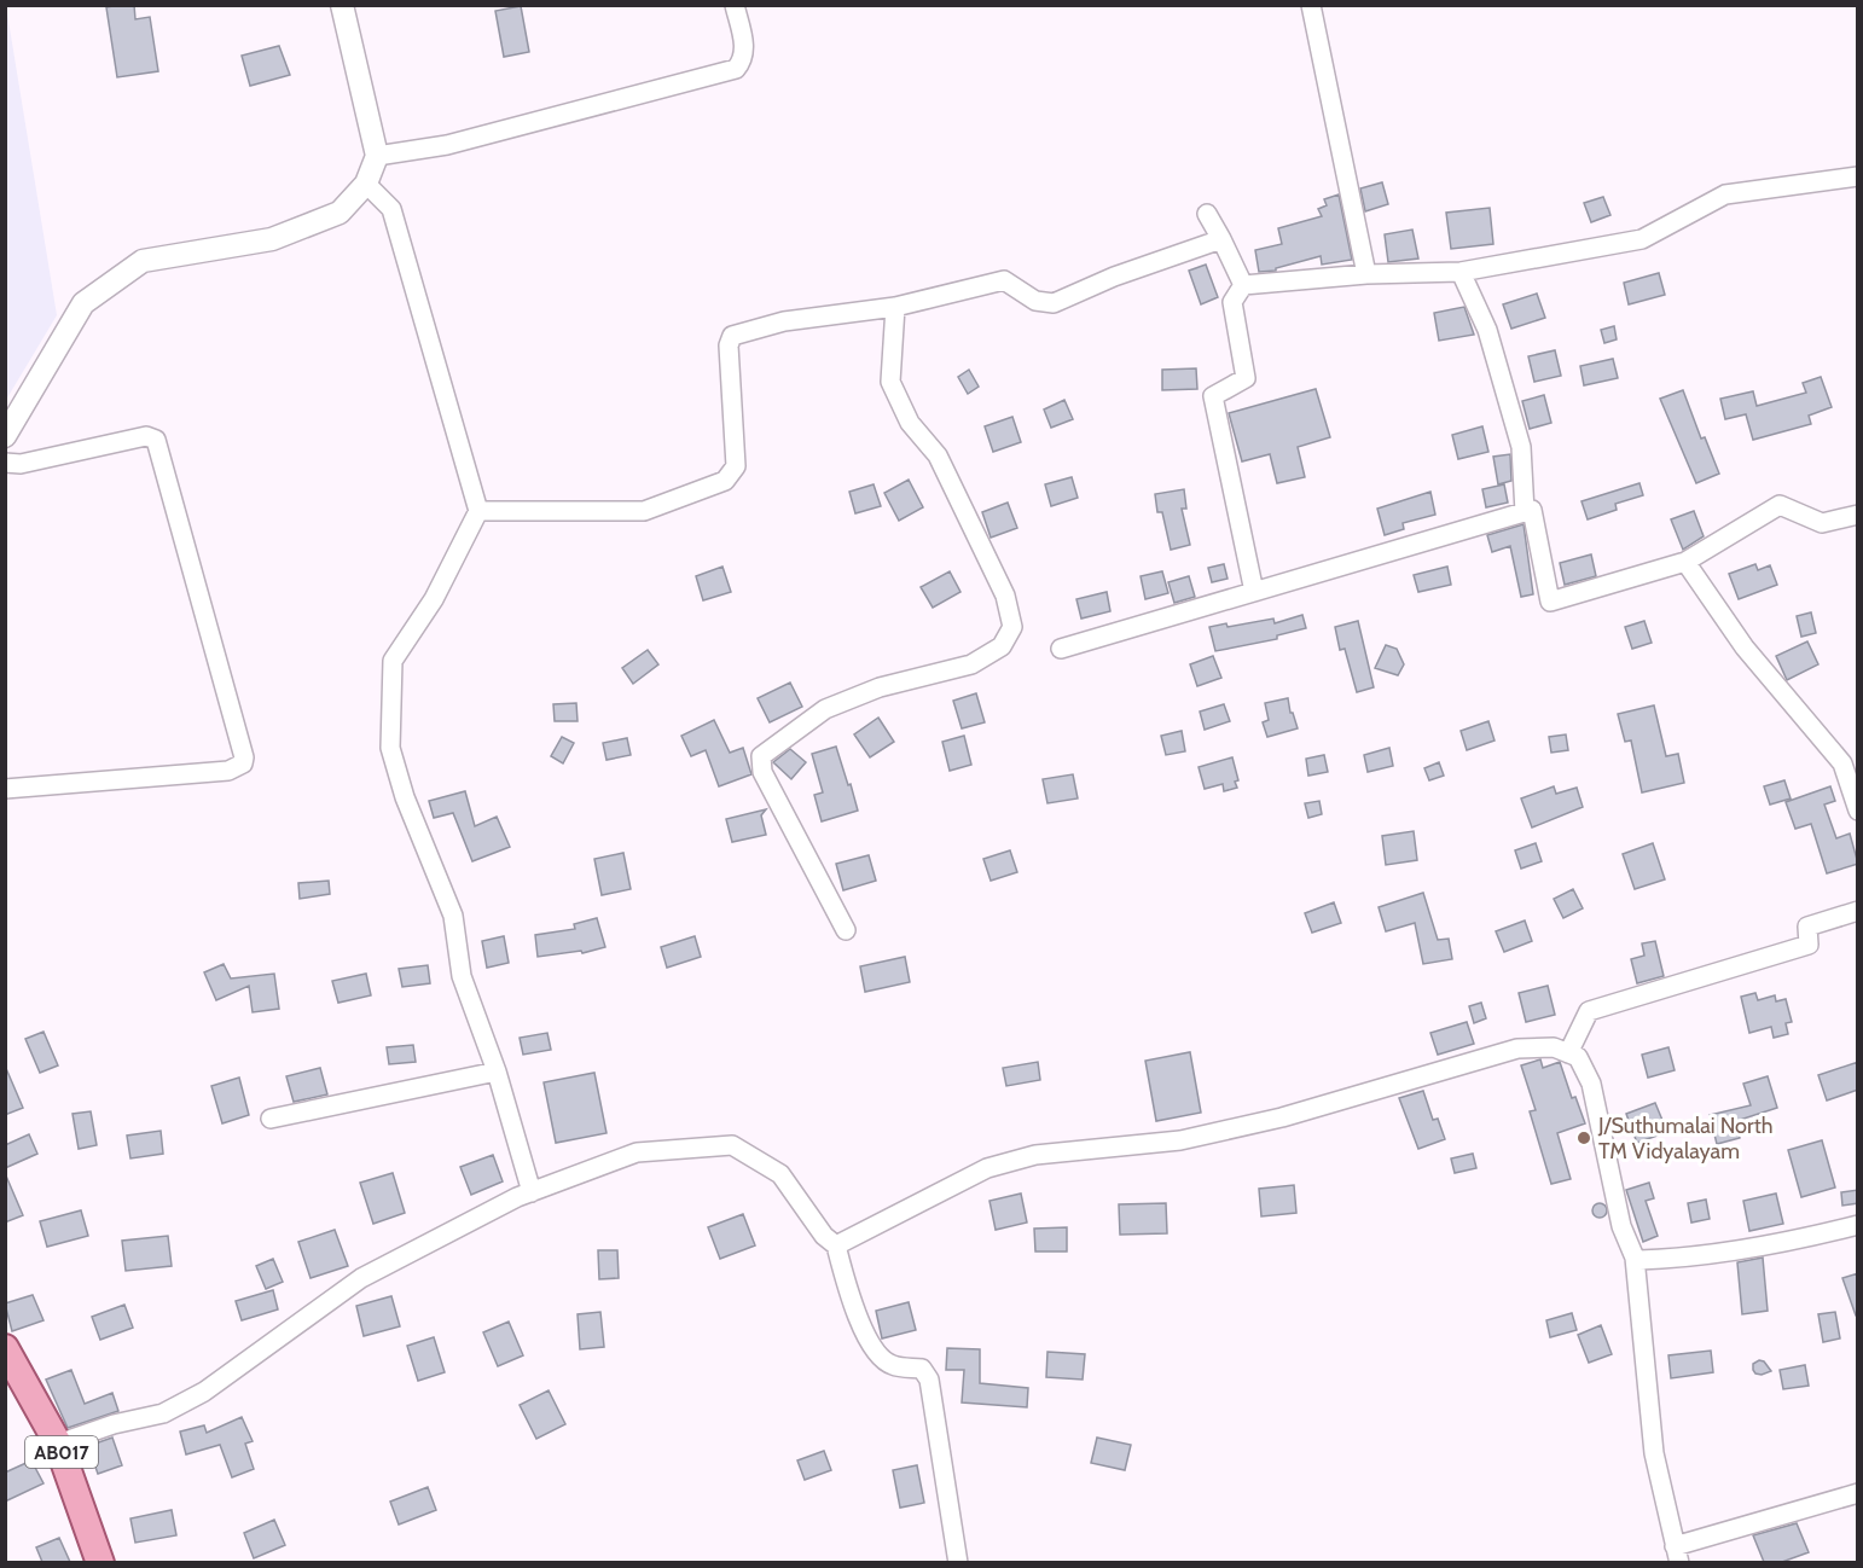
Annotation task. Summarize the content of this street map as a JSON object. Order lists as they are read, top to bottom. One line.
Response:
{"streets":{"main road":["AB017"]},"places":["J/Suthumalai North TM Vidyalayam"]}
